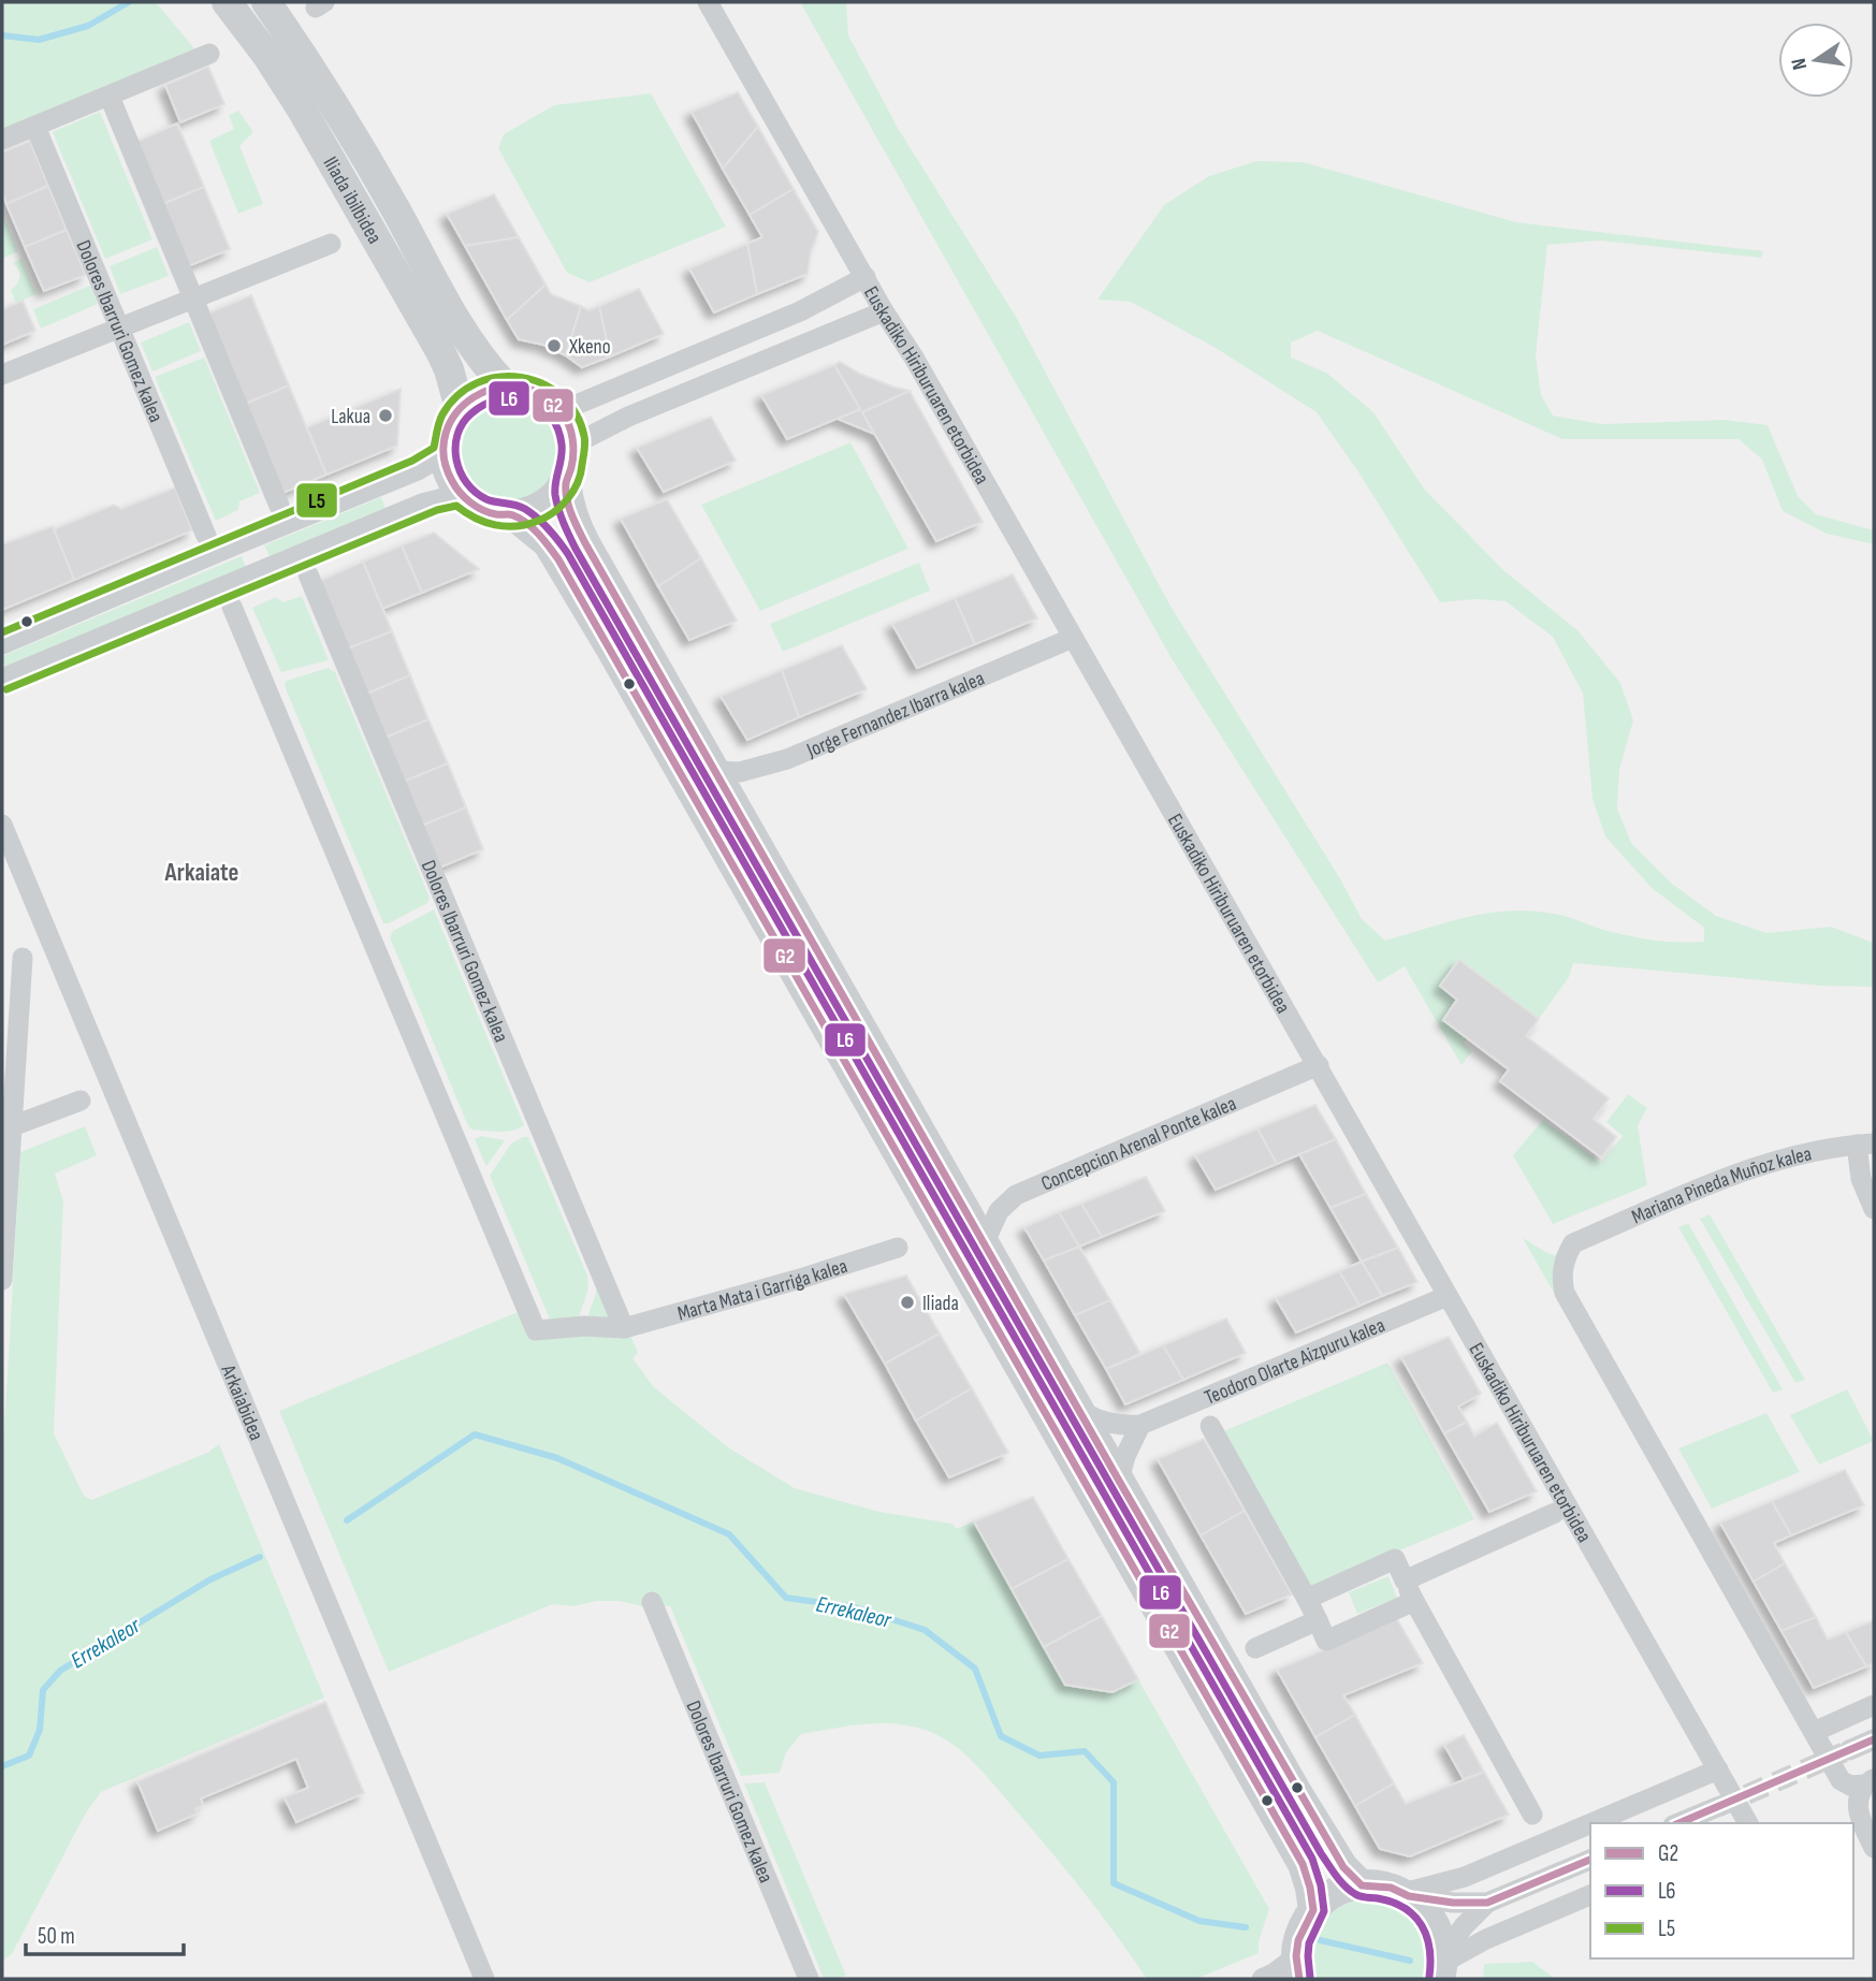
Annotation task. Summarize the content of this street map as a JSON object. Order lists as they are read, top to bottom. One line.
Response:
{"streets":{"street":["Iliada ibilbidea","Dolores Ibarruri Gomez kalea","Euskadiko Hiriburuaren etorbidea","Jorge Fernandez Ibarra kalea","Concepcion Arenal Ponte kalea","Mariana Pineda Muñoz kalea","Marta Mata i Garriga kalea","Teodoro Olarte Aizpuru kalea","Arkaiabidea"]},"crossings":[["Dolores Ibarruri Gomez kalea","Marta Mata i Garriga kalea"],["Euskadiko Hiriburuaren etorbidea","Jorge Fernandez Ibarra kalea"],["Euskadiko Hiriburuaren etorbidea","Concepcion Arenal Ponte kalea"],["Euskadiko Hiriburuaren etorbidea","Teodoro Olarte Aizpuru kalea"]],"districts":["Arkaiate"],"water":["Errekaleor"],"places":["Xkeno","Lakua","Iliada"],"lines":["transit line L5","transit line G2","transit line L6"],"legend":["G2","L6","L5"],"scale_bar":"50 m","north":"left"}
